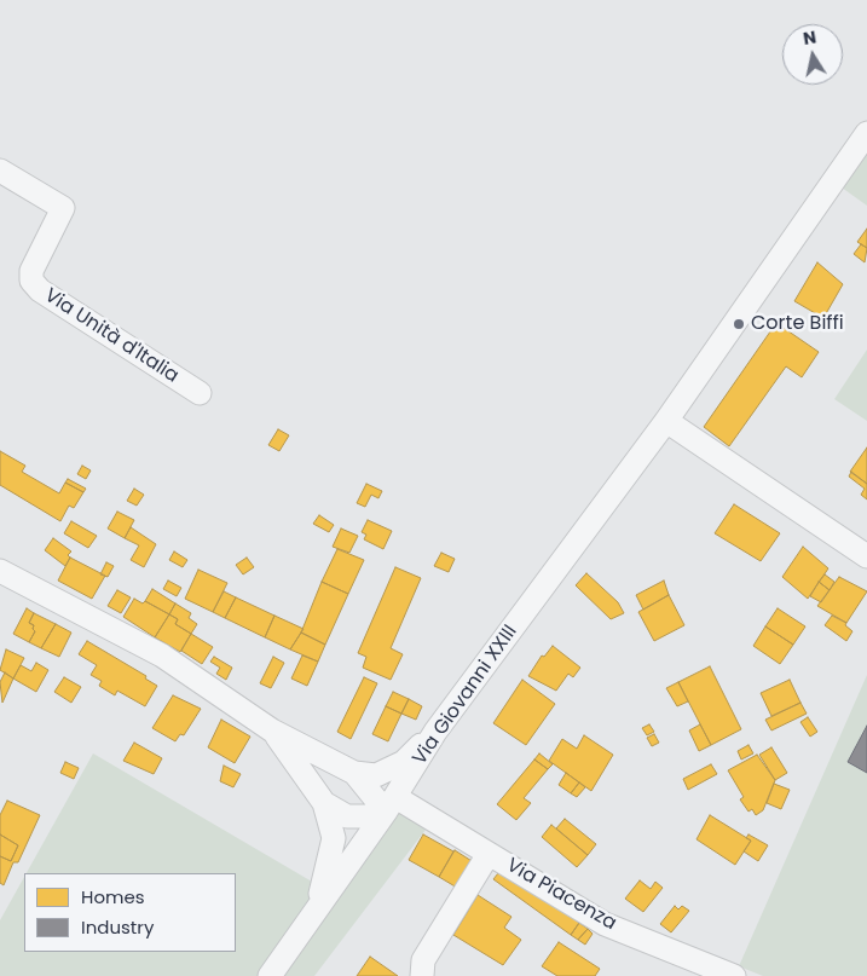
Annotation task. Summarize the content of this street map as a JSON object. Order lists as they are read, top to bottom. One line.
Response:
{"streets":{"street":["Via Unità d'Italia","Via Giovanni XXIII","Via Piacenza"]},"crossings":[["Via Giovanni XXIII","Via Piacenza"]],"places":["Corte Biffi"],"legend":["Homes","Industry"],"north":"top"}
